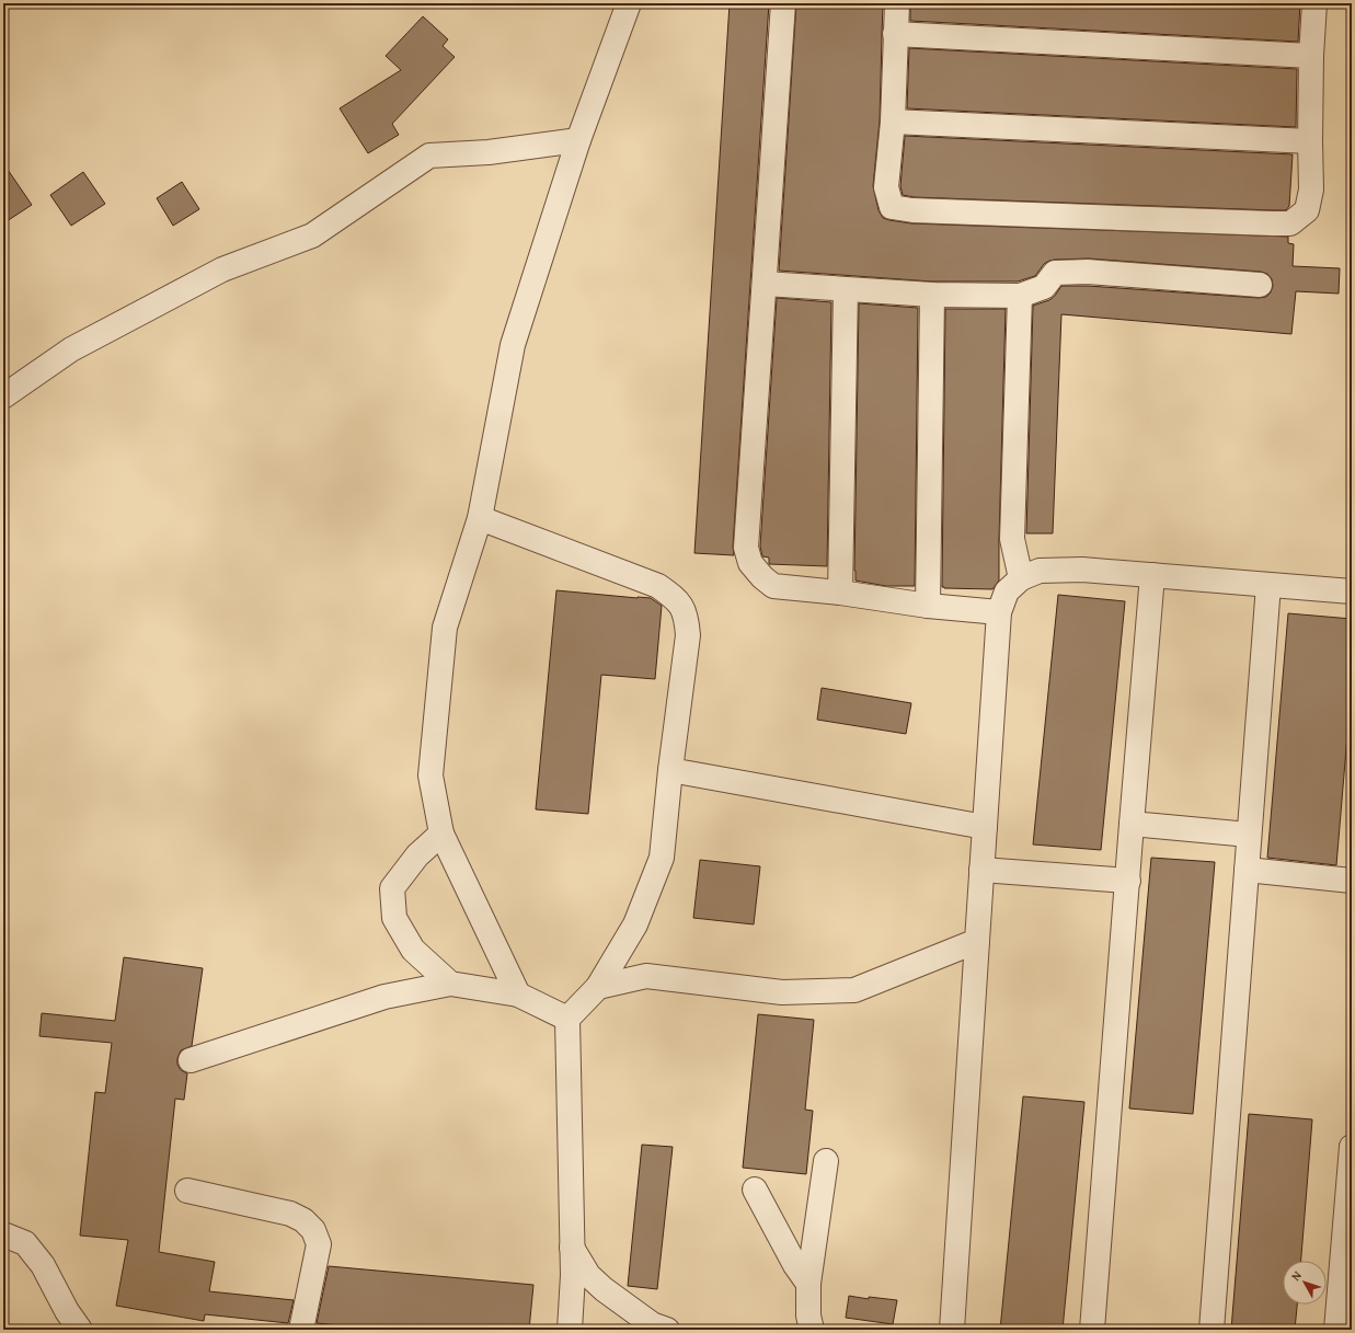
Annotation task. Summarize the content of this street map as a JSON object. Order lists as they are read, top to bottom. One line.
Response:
{"north":"top left"}
